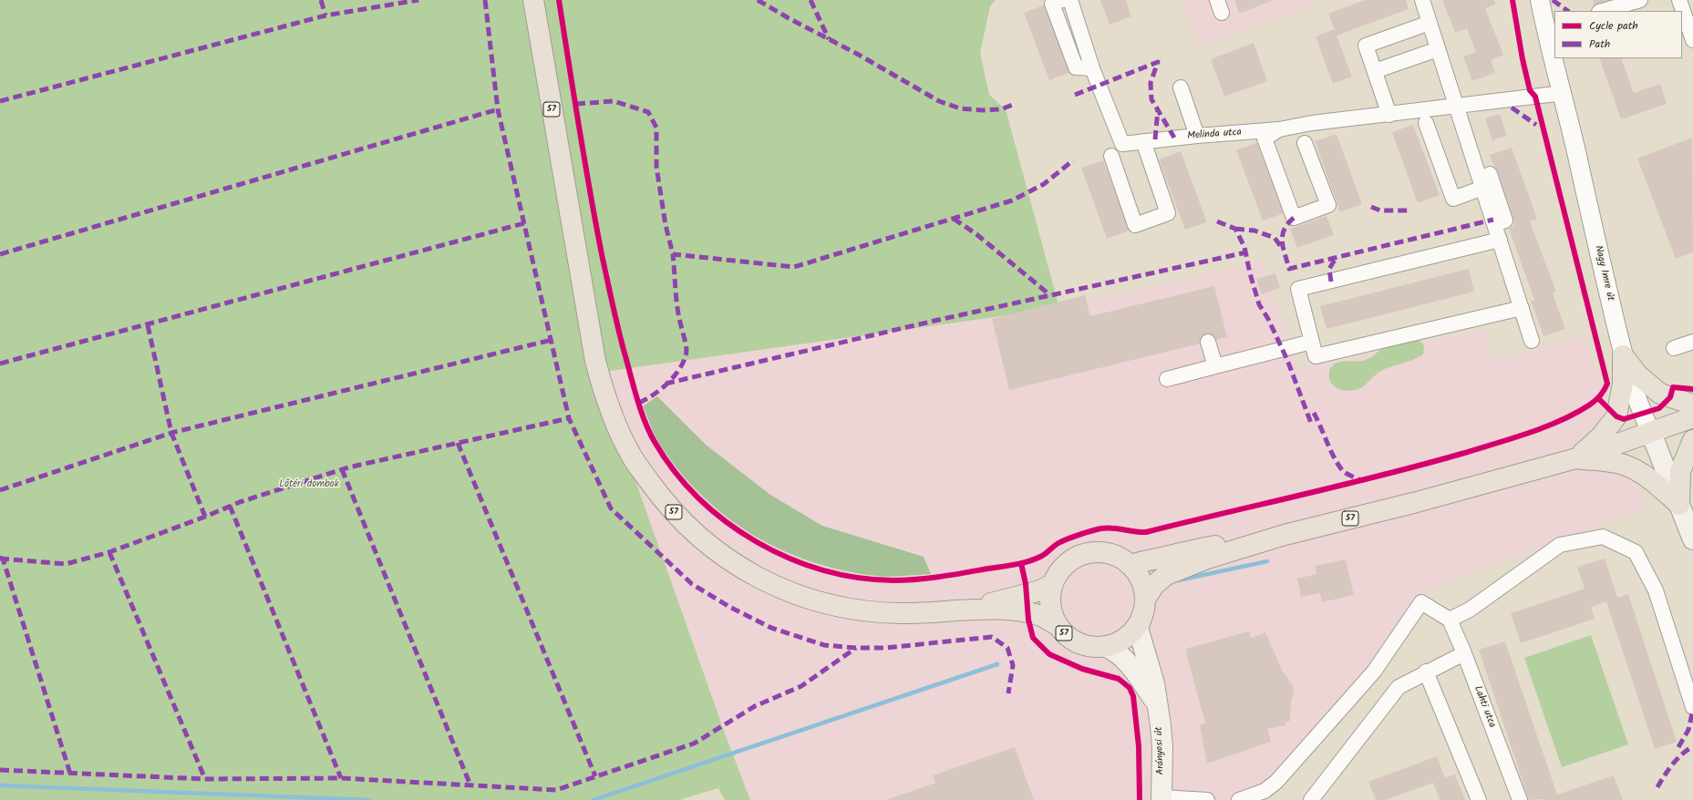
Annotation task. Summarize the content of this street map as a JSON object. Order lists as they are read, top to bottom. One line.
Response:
{"streets":{"main road":["57","Nagy Imre út","Arányosi út"],"street":["Melinda utca","Lahti utca"]},"crossings":[["57","Nagy Imre út"],["57","Arányosi út"],["Melinda utca","Nagy Imre út"]],"parks":["Lőtéri dombok"],"legend":["Cycle path","Path"]}
